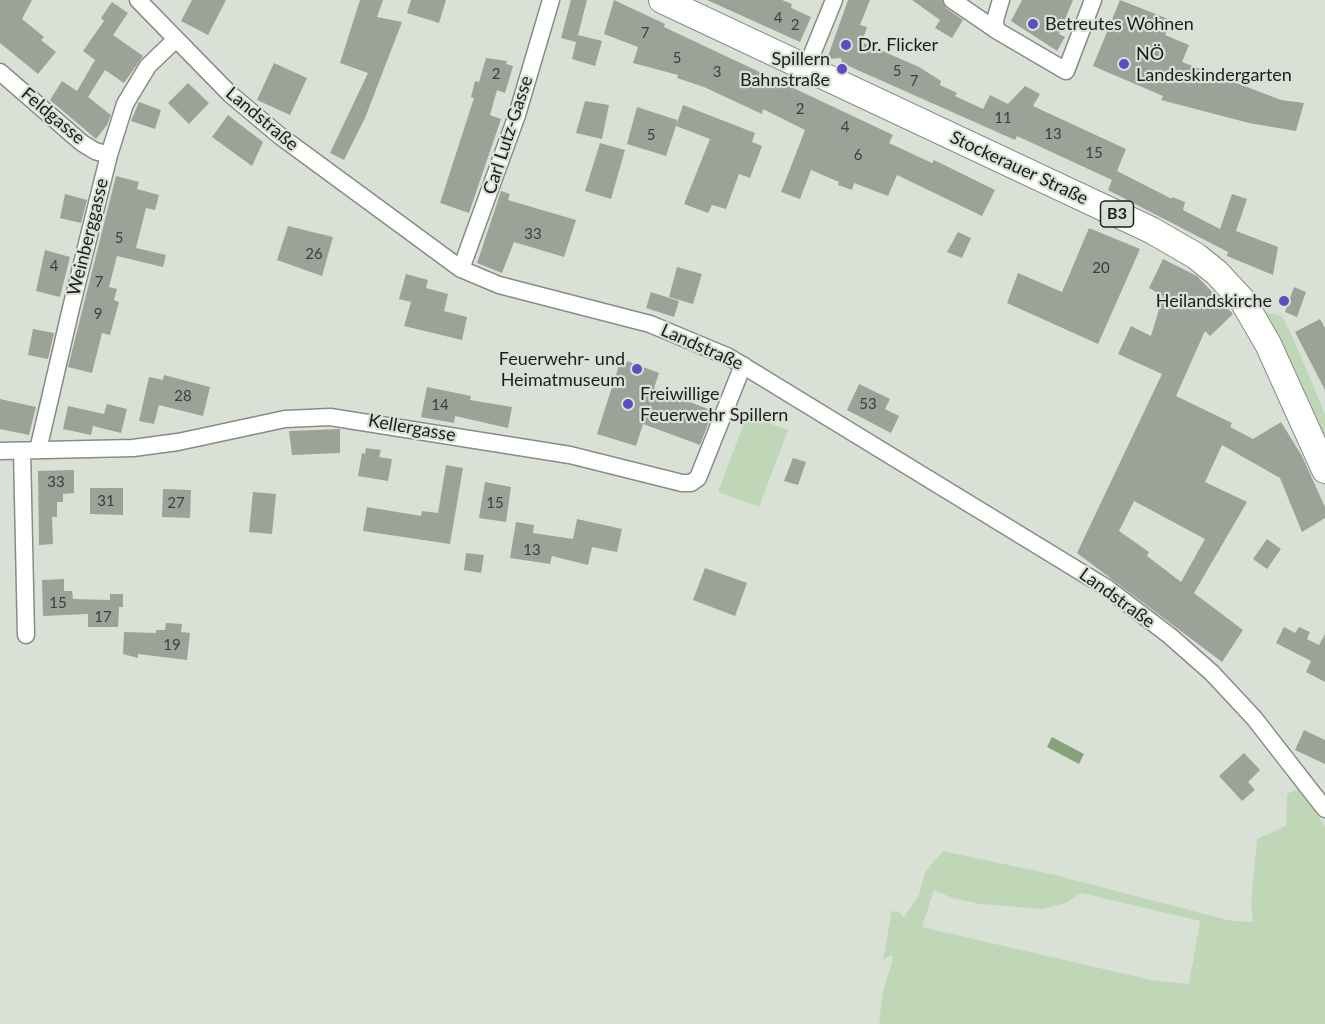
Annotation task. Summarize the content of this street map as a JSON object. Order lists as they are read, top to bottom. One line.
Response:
{"streets":{"main road":["Stockerauer Straße","B3"],"street":["Feldgasse","Landstraße","Carl Lutz-Gasse","Weinberggasse","Kellergasse"]},"crossings":[["Feldgasse","Weinberggasse"],["Landstraße","Carl Lutz-Gasse"],["Landstraße","Weinberggasse"],["Landstraße","Kellergasse"],["Stockerauer Straße","B3"],["Weinberggasse","Kellergasse"]],"places":["Betreutes Wohnen","Dr. Flicker","NÖ Landeskindergarten","Spillern Bahnstraße","Heilandskirche","Feuerwehr- und Heimatmuseum","Freiwillige Feuerwehr Spillern"],"house_numbers":["4","2","7","5","5","3","2","7","2","11","4","13","5","15","6","33","5","26","4","20","7","9","28","53","14","33","31","27","15","13","15","17","19"]}
